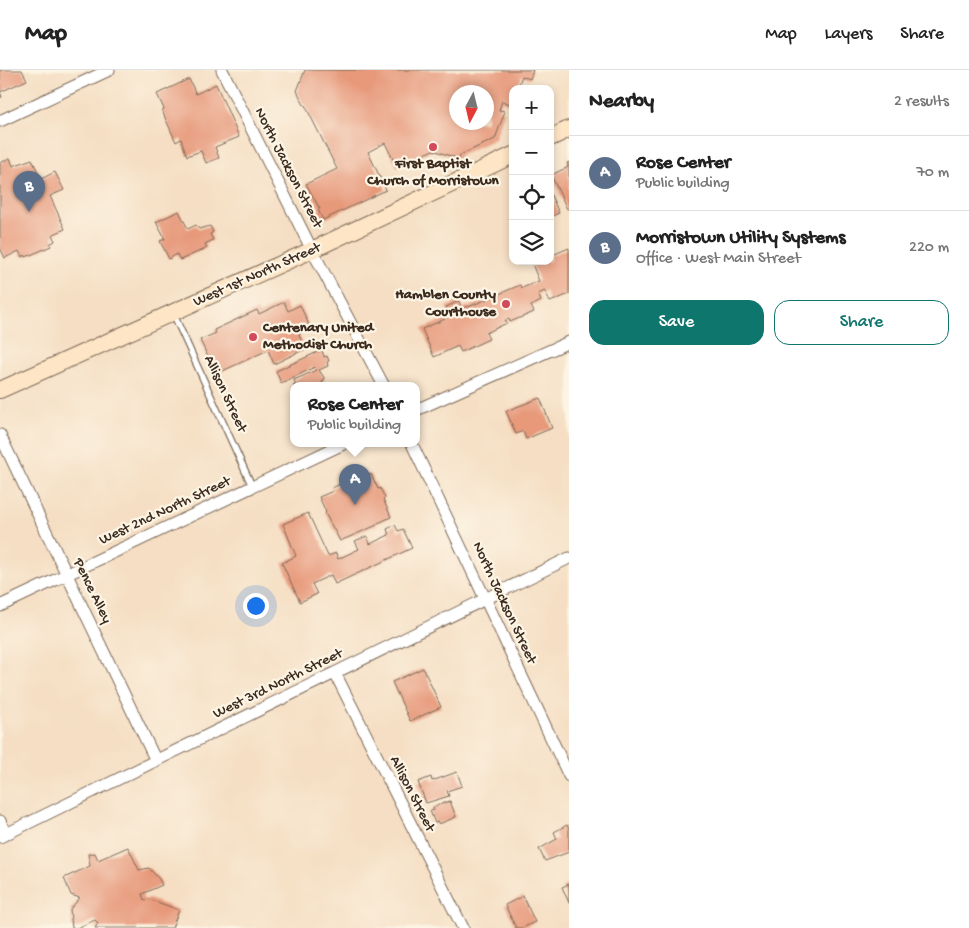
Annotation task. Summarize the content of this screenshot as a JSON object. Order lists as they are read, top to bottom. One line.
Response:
{"streets":{"main road":["West 1st North Street"],"street":["North Jackson Street","Allison Street","West 2nd North Street","Pence Alley","West 3rd North Street"]},"crossings":[["North Jackson Street","West 1st North Street"],["North Jackson Street","West 3rd North Street"],["West 1st North Street","Allison Street"],["Allison Street","West 2nd North Street"],["Allison Street","West 3rd North Street"],["West 2nd North Street","Pence Alley"],["Pence Alley","West 3rd North Street"]],"places":["First Baptist Church of Morristown","Hamblen County Courthouse","Centenary United Methodist Church"],"north":"bottom","page":{"header":"Map","nav":["Map","Layers","Share"],"heading":["Nearby","2 results"],"map_buttons":["+","−"],"list":[{"mark":"A","name":"Rose Center","note":"Public building","value":"70 m"},{"mark":"B","name":"Morristown Utility Systems","note":"Office · West Main Street","value":"220 m"}],"pins":["B","A"],"buttons":["Save","Share"],"popup":["Rose Center","Public building"]}}
